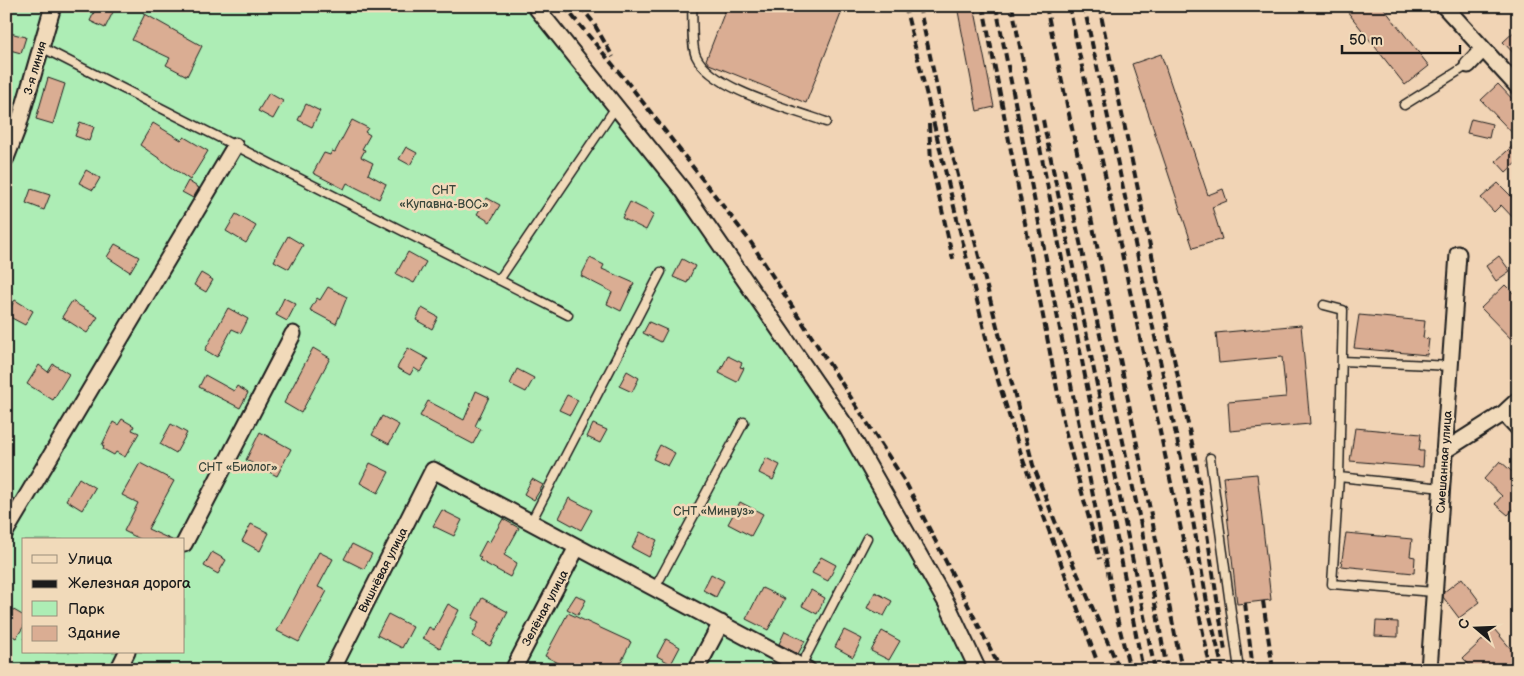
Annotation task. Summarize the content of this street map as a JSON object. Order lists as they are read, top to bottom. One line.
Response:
{"streets":{"street":["3-я линия","Смешанная улица","Вишнёвая улица","Зелёная улица"]},"parks":["СНТ «Купавна-ВОС»","СНТ «Биолог»","СНТ «Минвуз»"],"legend":["Улица","Железная дорога","Парк","Здание"],"scale_bar":"50 m","north":"left"}
